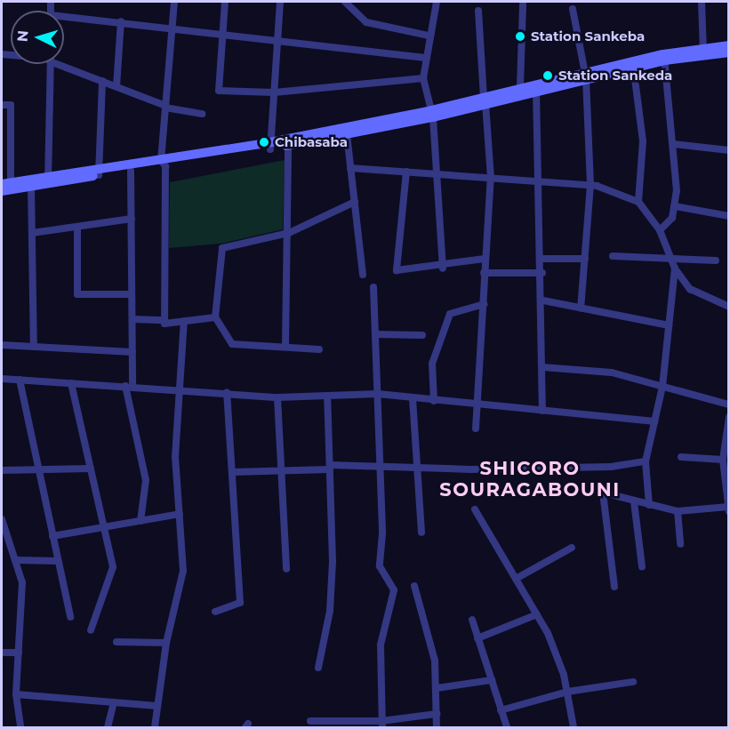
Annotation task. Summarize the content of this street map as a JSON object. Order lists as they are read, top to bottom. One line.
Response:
{"districts":["SHICORO SOURAGABOUNI"],"places":["Station Sankeba","Station Sankeda","Chibasaba"],"north":"left"}
